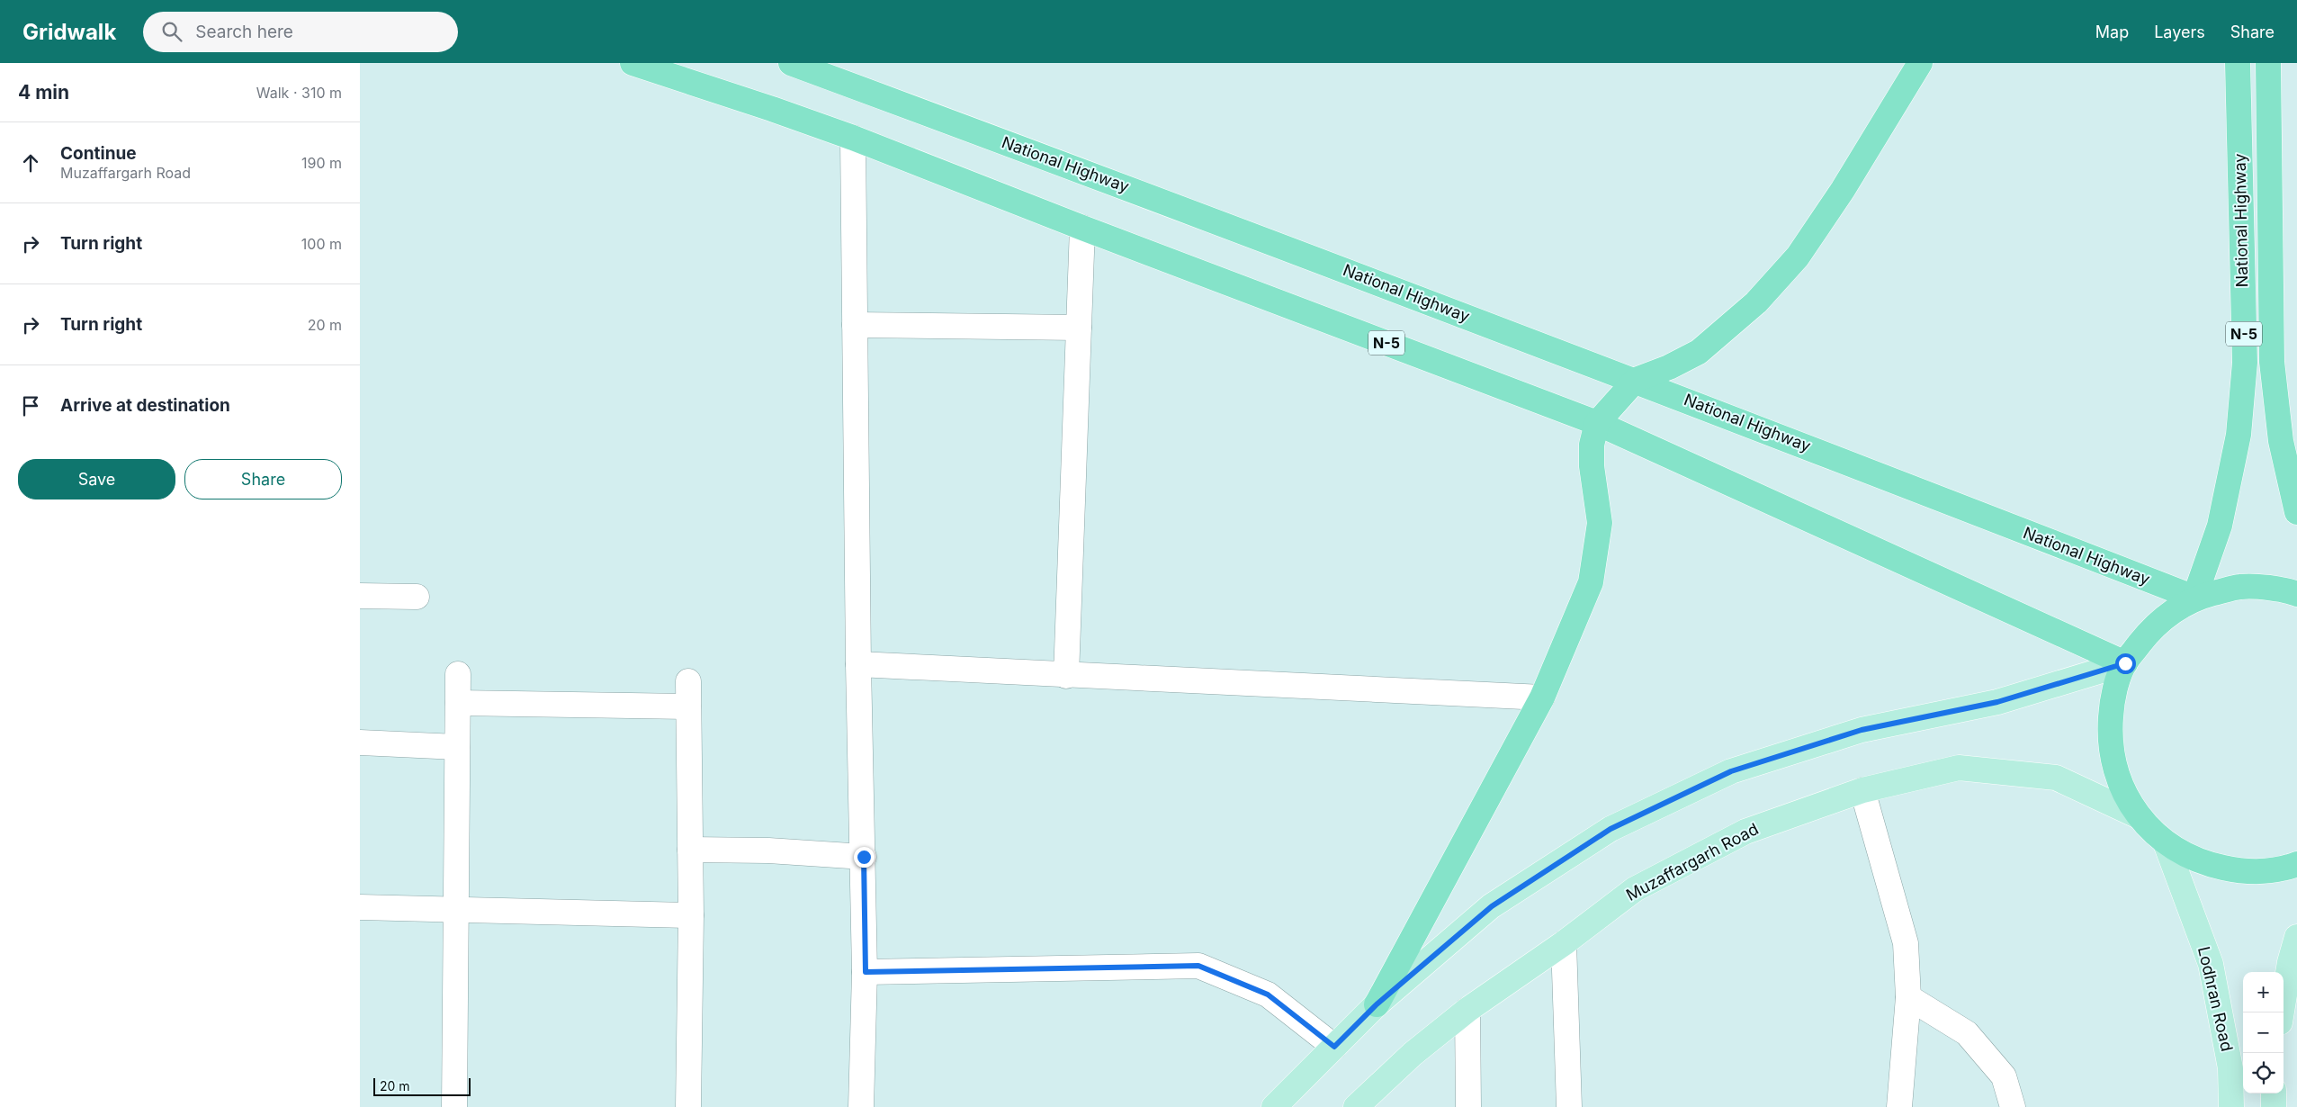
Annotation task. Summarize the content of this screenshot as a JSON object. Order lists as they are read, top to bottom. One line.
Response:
{"streets":{"highway":["National Highway","N-5"],"main road":["Muzaffargarh Road","Lodhran Road"]},"scale_bar":"20 m","page":{"header":"Gridwalk","search":"Search here","nav":["Map","Layers","Share"],"heading":["4 min","Walk · 310 m"],"list":[["Continue","Muzaffargarh Road","190 m"],["Turn right","100 m"],["Turn right","20 m"],"Arrive at destination"],"buttons":["Save","Share"],"map_buttons":["+","−"],"scale":"20 m"}}
